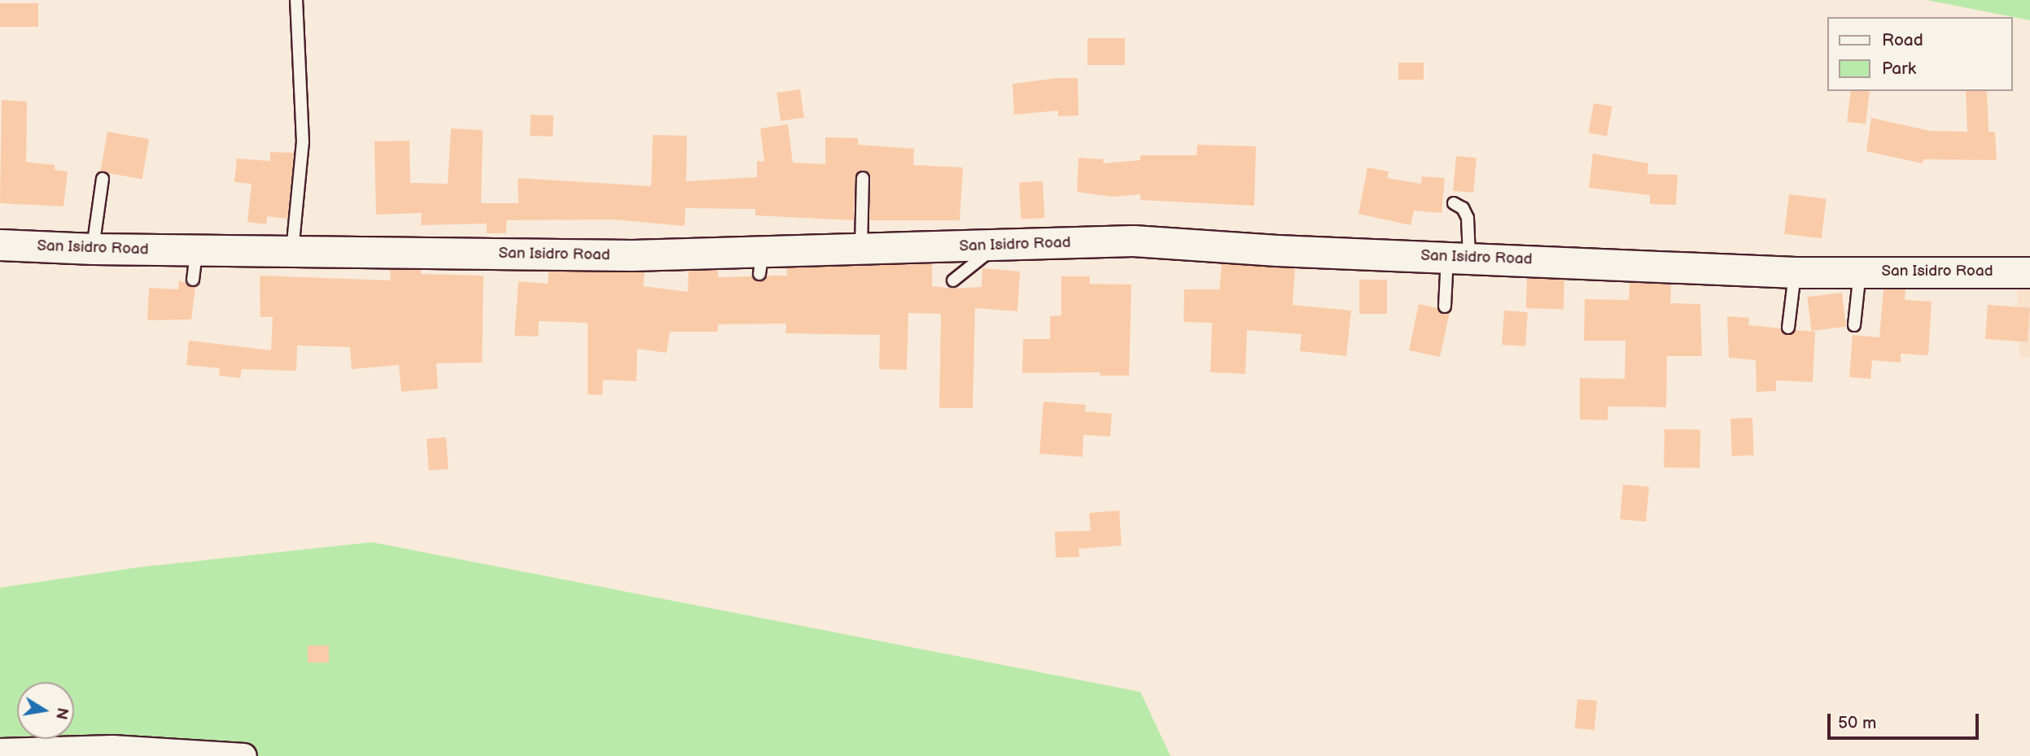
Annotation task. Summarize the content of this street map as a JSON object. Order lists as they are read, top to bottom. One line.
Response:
{"streets":{"street":["San Isidro Road"]},"legend":["Road","Park"],"scale_bar":"50 m","north":"right"}
